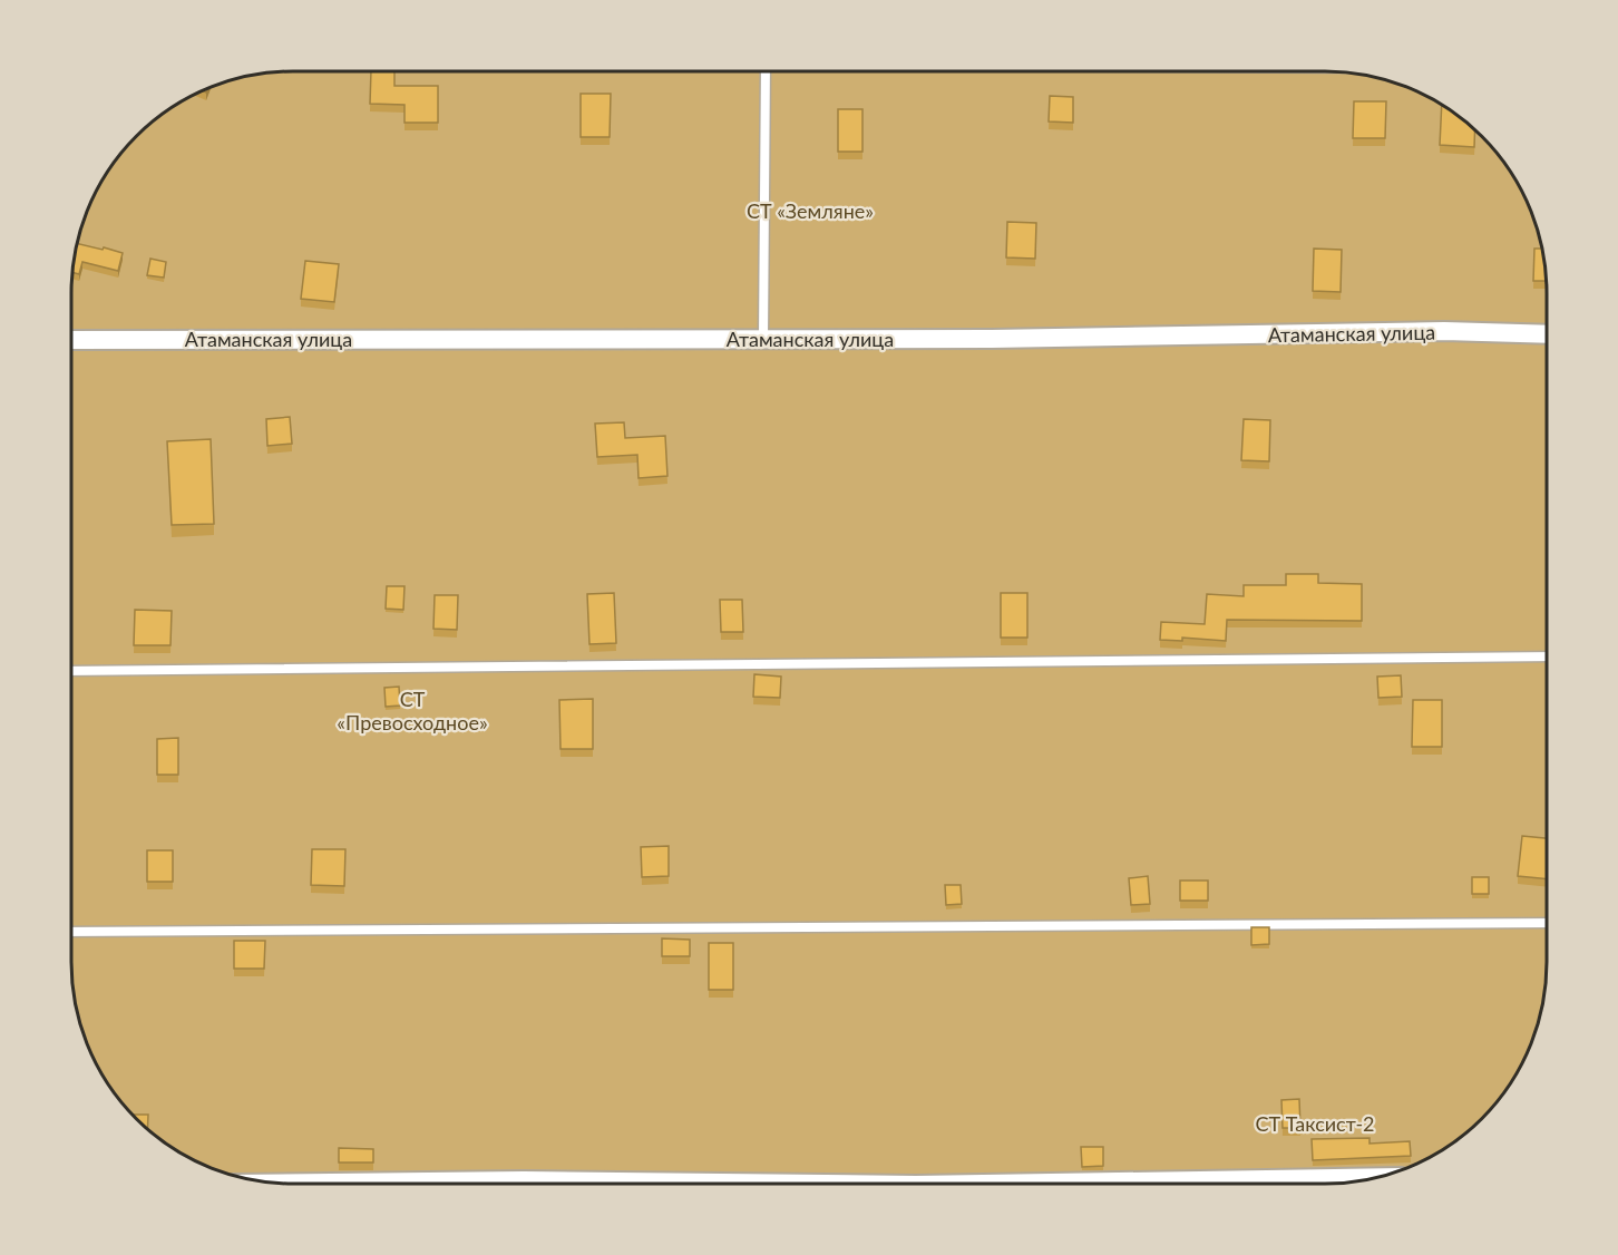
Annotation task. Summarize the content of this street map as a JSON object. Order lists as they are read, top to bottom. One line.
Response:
{"streets":{"street":["Атаманская улица"]},"parks":["СТ «Земляне»","СТ «Превосходное»","СТ Таксист-2"]}
